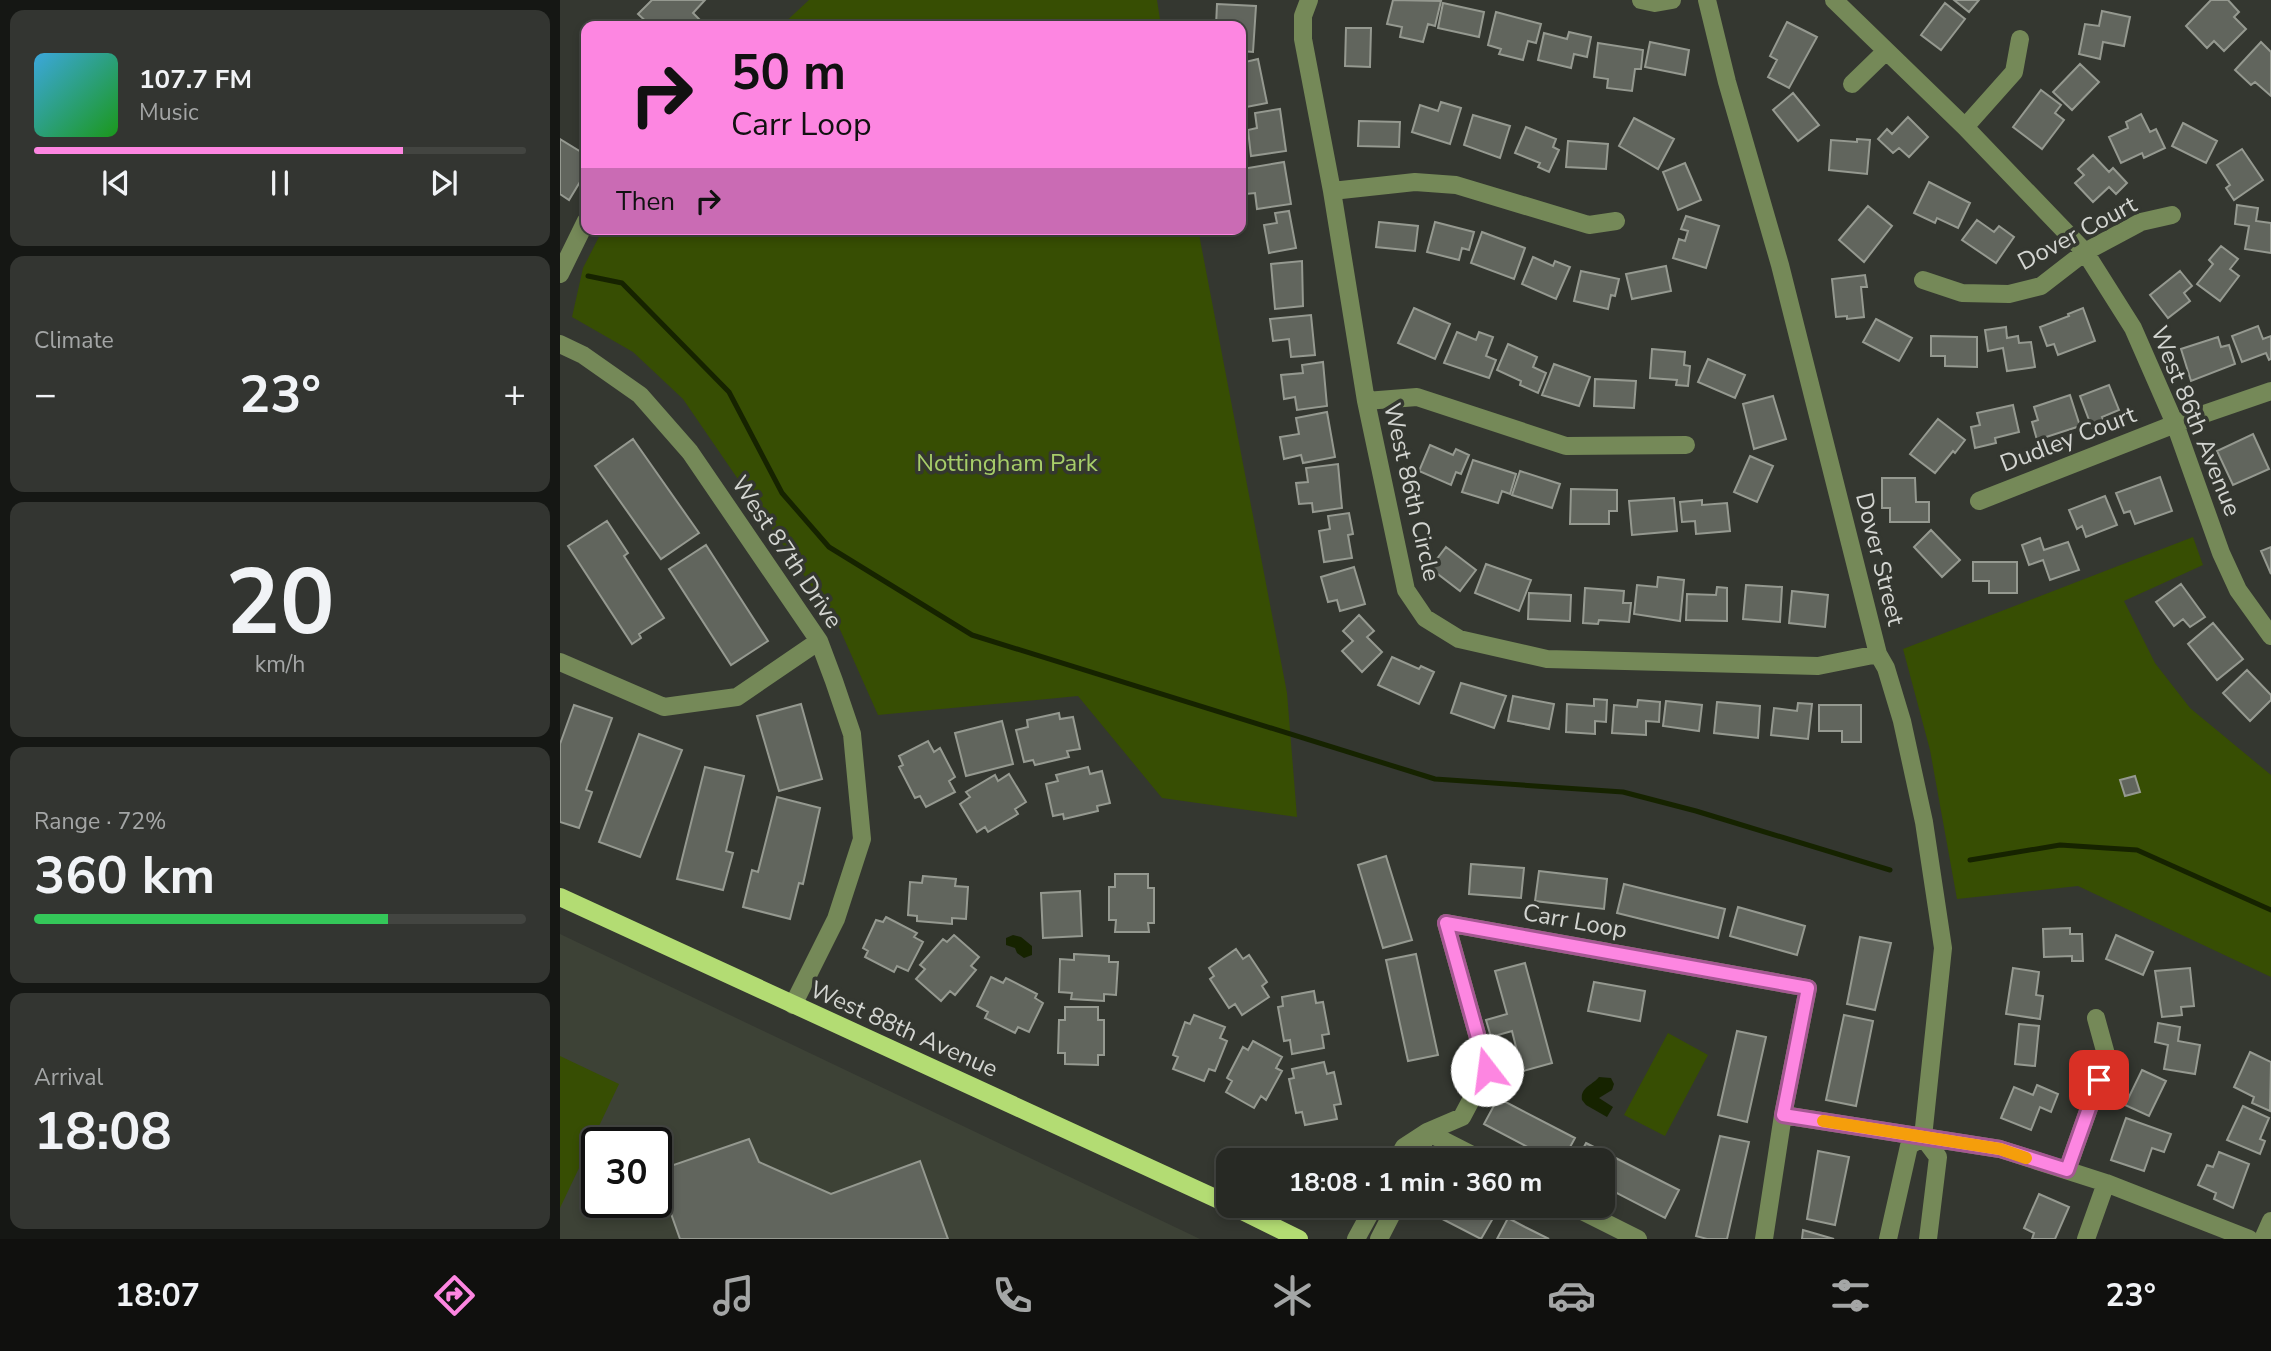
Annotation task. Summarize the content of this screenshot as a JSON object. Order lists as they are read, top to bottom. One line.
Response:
{"streets":{"main road":["West 88th Avenue"],"street":["Dover Court","West 86th Avenue","Dudley Court","West 86th Circle","West 87th Drive","Dover Street","Carr Loop"]},"crossings":[["Dover Court","West 86th Avenue"],["West 86th Avenue","Dudley Court"],["West 86th Circle","Dover Street"],["West 87th Drive","West 88th Avenue"]],"parks":["Nottingham Park"],"page":{"turn":["50 m","Carr Loop"],"song":["107.7 FM","Music"],"then":"Then","tile":["Climate",["20","km/h"],["Range · 72%","360 km"],["Arrival","18:08"]],"heat":["−","23°","+"],"limit":"30","trip":"18:08 · 1 min · 360 m","tabs":["18:07","23°"]}}
